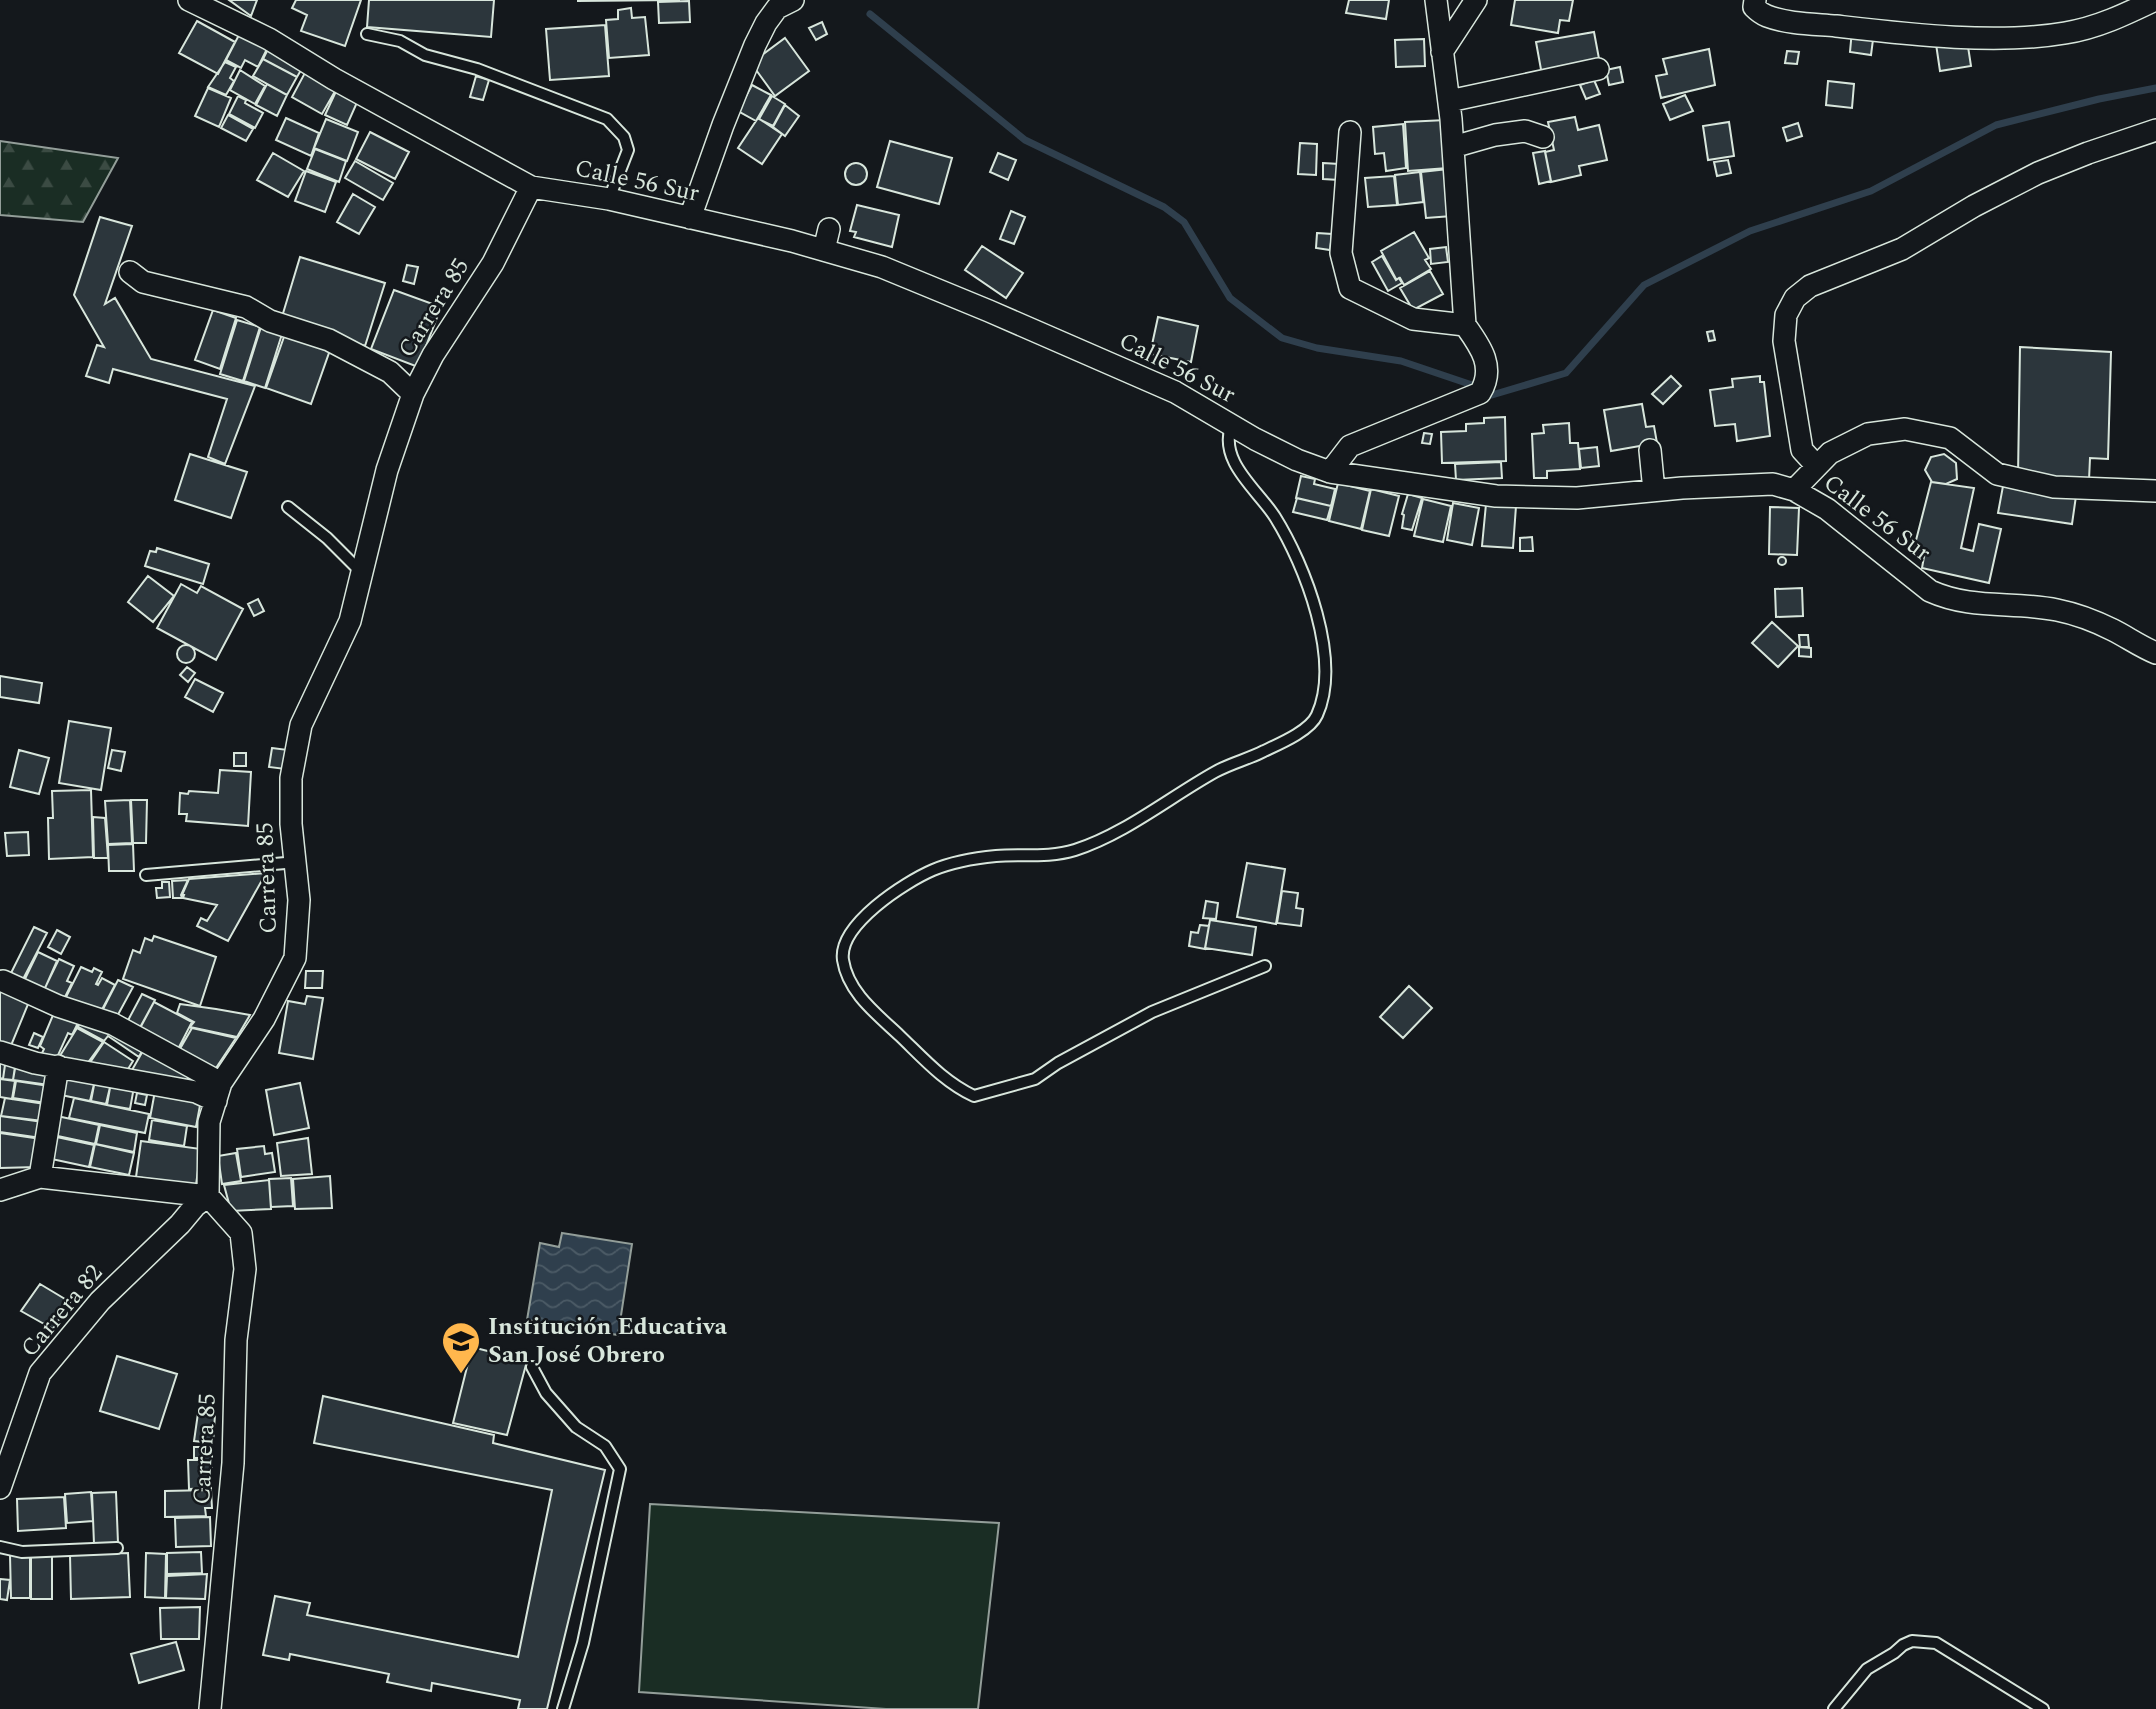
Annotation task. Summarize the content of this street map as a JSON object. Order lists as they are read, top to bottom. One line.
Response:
{"streets":{"street":["Calle 56 Sur","Carrera 85","Carrera 82"]},"crossings":[["Calle 56 Sur","Carrera 85"],["Carrera 85","Carrera 82"]],"places":{"school or university":["Institución Educativa San José Obrero"]}}
